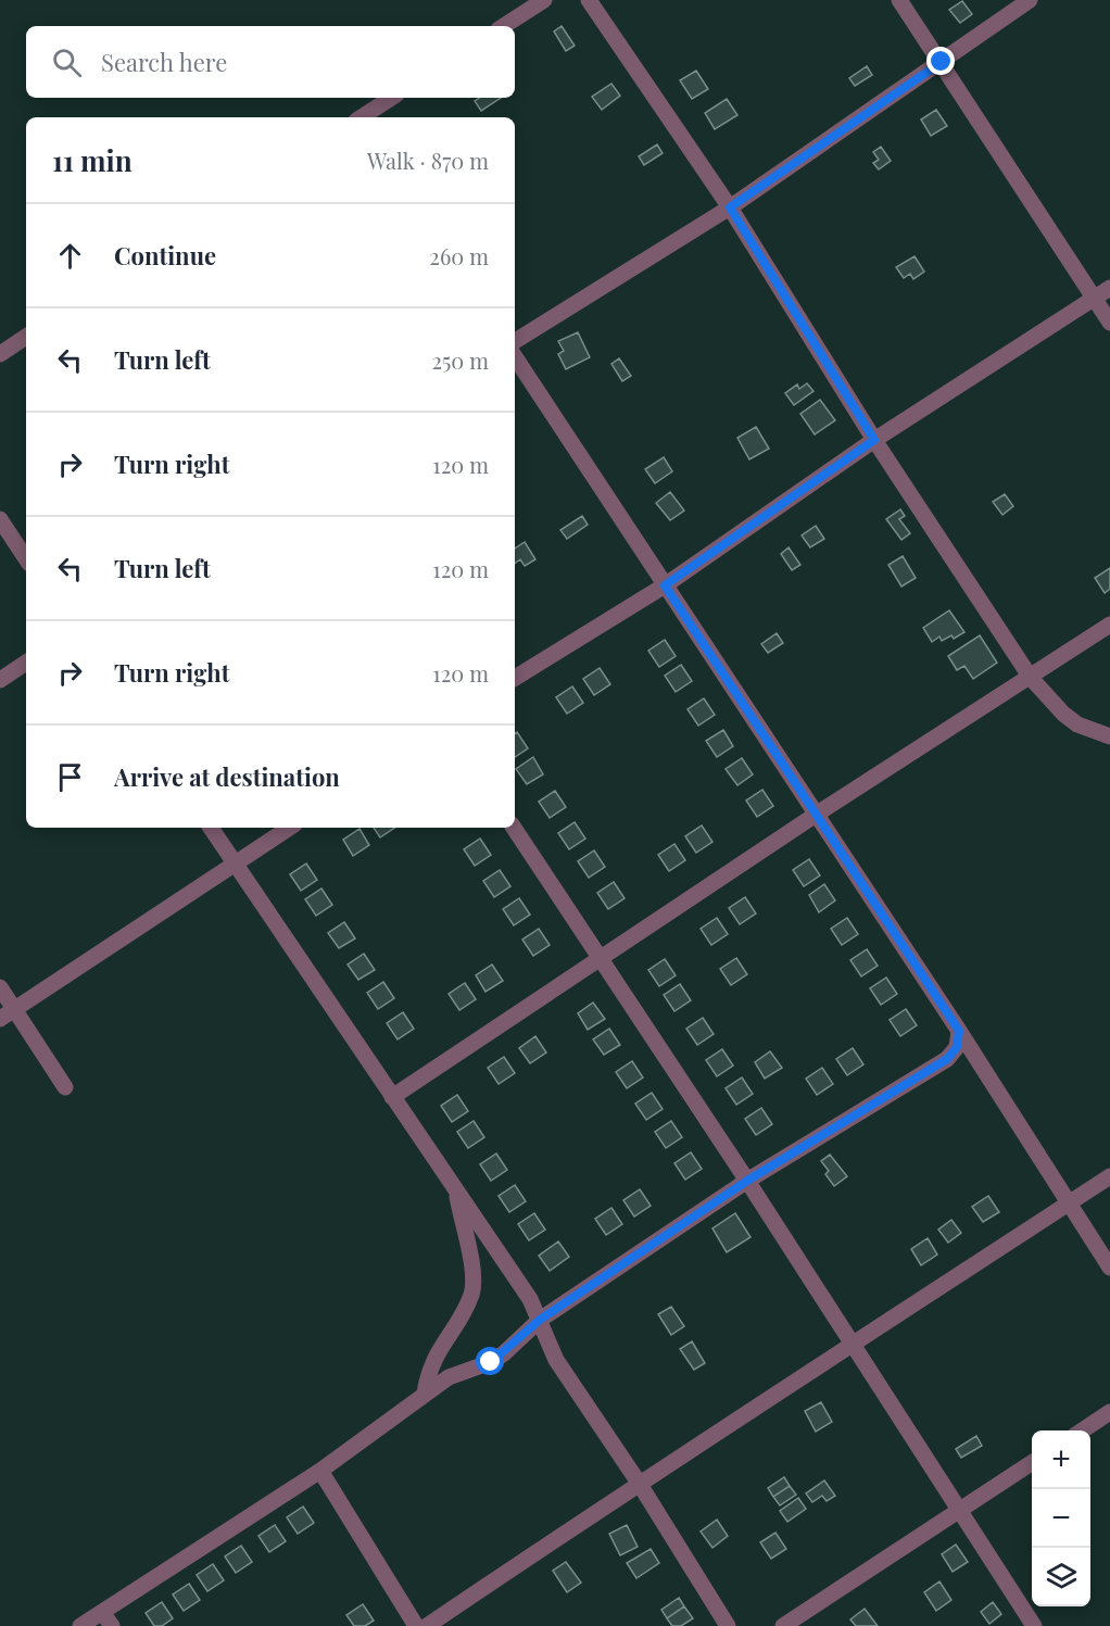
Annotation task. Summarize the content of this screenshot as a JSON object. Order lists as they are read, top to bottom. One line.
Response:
{"page":{"search":"Search here","heading":["11 min","Walk · 870 m"],"list":[["Continue","260 m"],["Turn left","250 m"],["Turn right","120 m"],["Turn left","120 m"],["Turn right","120 m"],"Arrive at destination"],"map_buttons":["+","−"]}}
